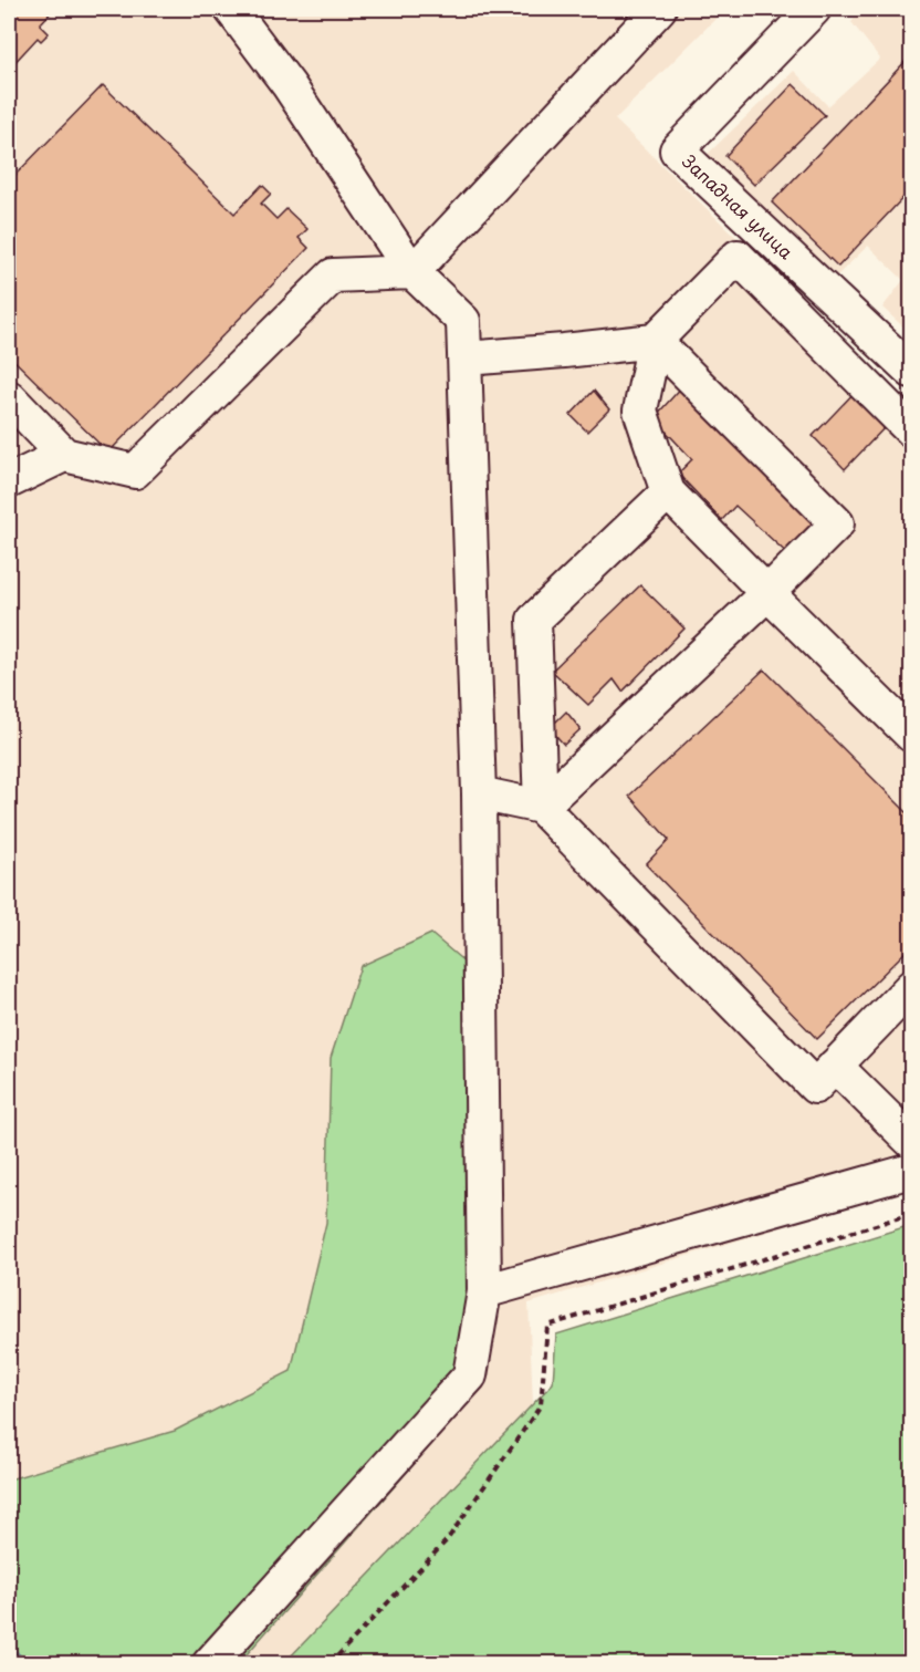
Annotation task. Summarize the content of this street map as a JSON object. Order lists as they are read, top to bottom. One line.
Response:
{"streets":{"street":["Западная улица"]}}
